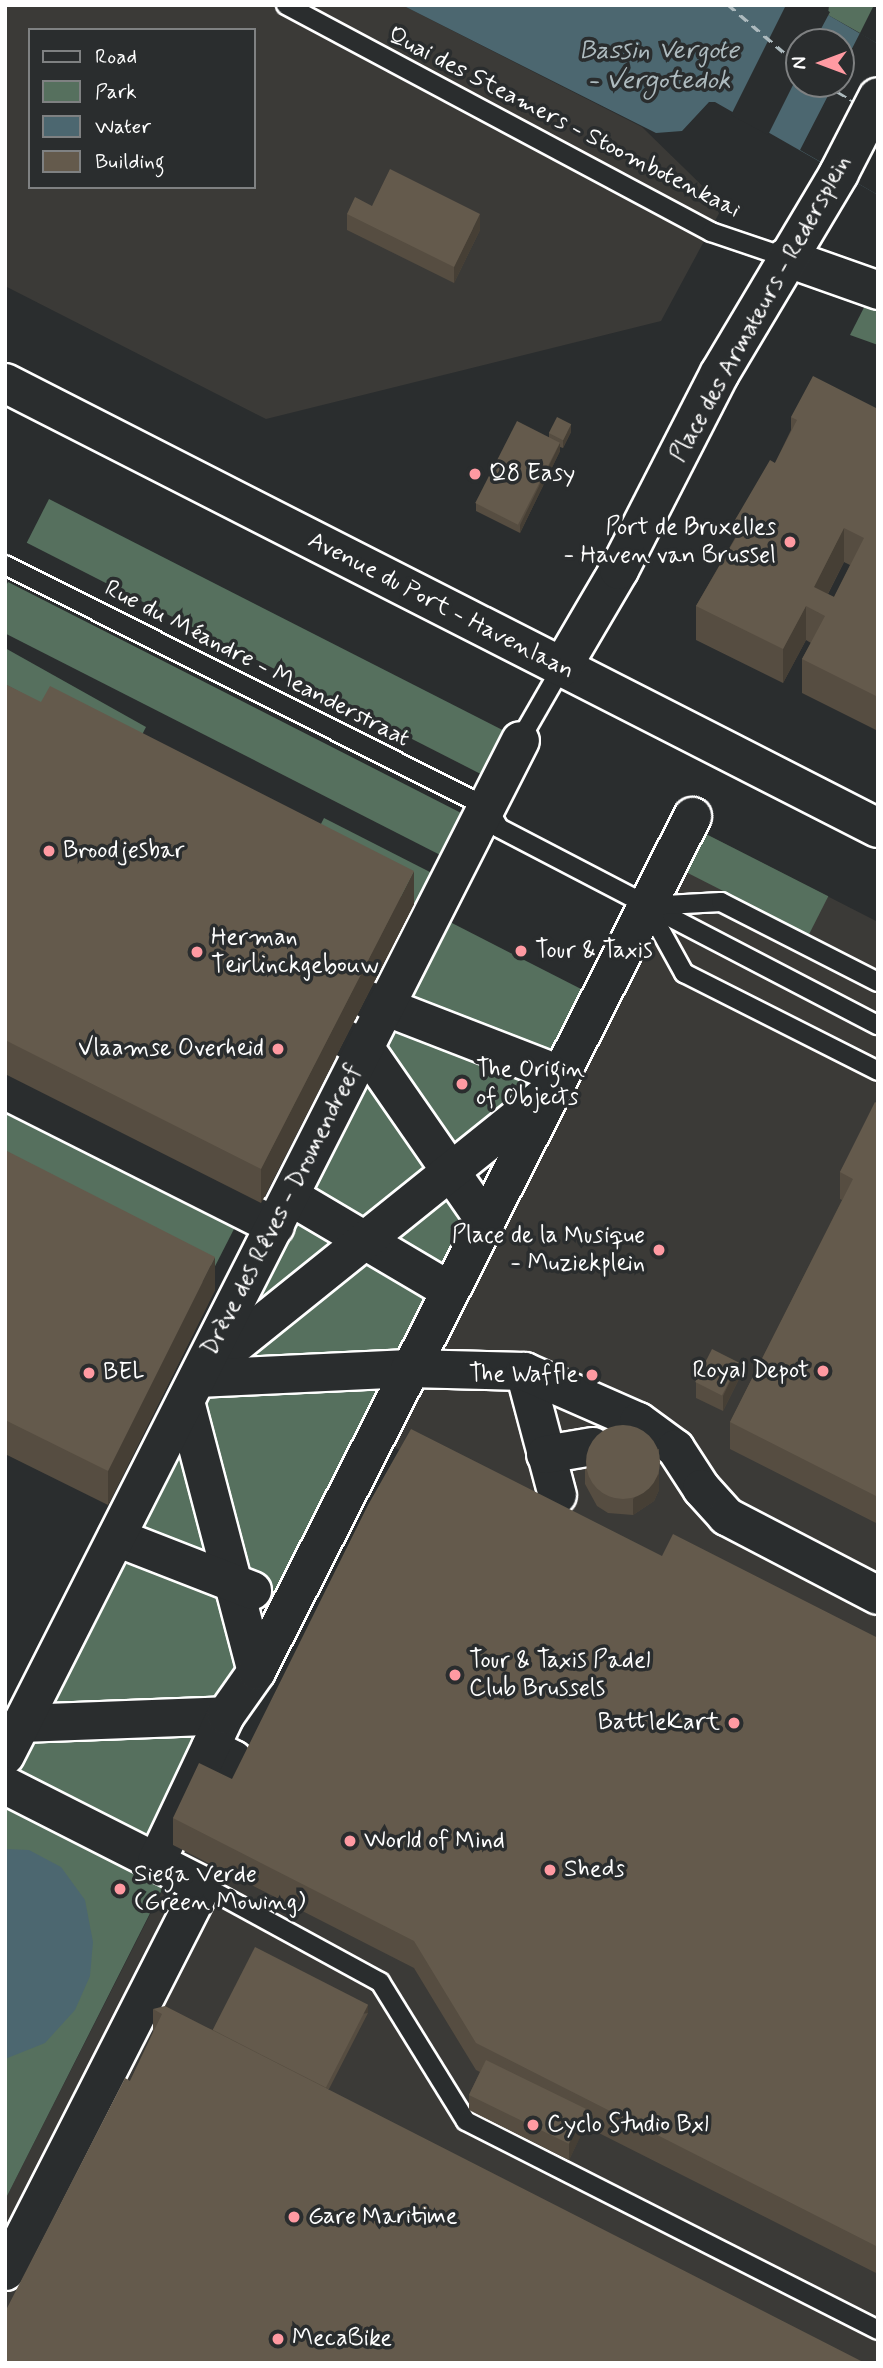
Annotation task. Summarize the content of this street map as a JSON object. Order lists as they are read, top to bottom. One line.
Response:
{"streets":{"street":["Place des Armateurs - Redersplein","Avenue du Port - Havenlaan","Drève des Rêves - Dromendreef"],"lane":["Quai des Steamers - Stoombotenkaai","Rue du Méandre - Meanderstraat"]},"crossings":[["Quai des Steamers - Stoombotenkaai","Place des Armateurs - Redersplein"],["Place des Armateurs - Redersplein","Avenue du Port - Havenlaan"],["Place des Armateurs - Redersplein","Drève des Rêves - Dromendreef"],["Avenue du Port - Havenlaan","Drève des Rêves - Dromendreef"],["Rue du Méandre - Meanderstraat","Drève des Rêves - Dromendreef"]],"water":["Bassin Vergote - Vergotedok"],"places":["Q8 Easy","Port de Bruxelles - Haven van Brussel","Broodjesbar","Tour & Taxis","Herman Teirlinckgebouw","Vlaamse Overheid","The Origin of Objects","Place de la Musique - Muziekplein","Royal Depot","BEL","The Waffle","Tour & Taxis Padel Club Brussels","BattleKart","World of Mind","Sheds","Siega Verde (Green Mowing)","Cyclo Studio Bxl","Gare Maritime","MecaBike"],"legend":["Road","Park","Water","Building"],"north":"left"}
